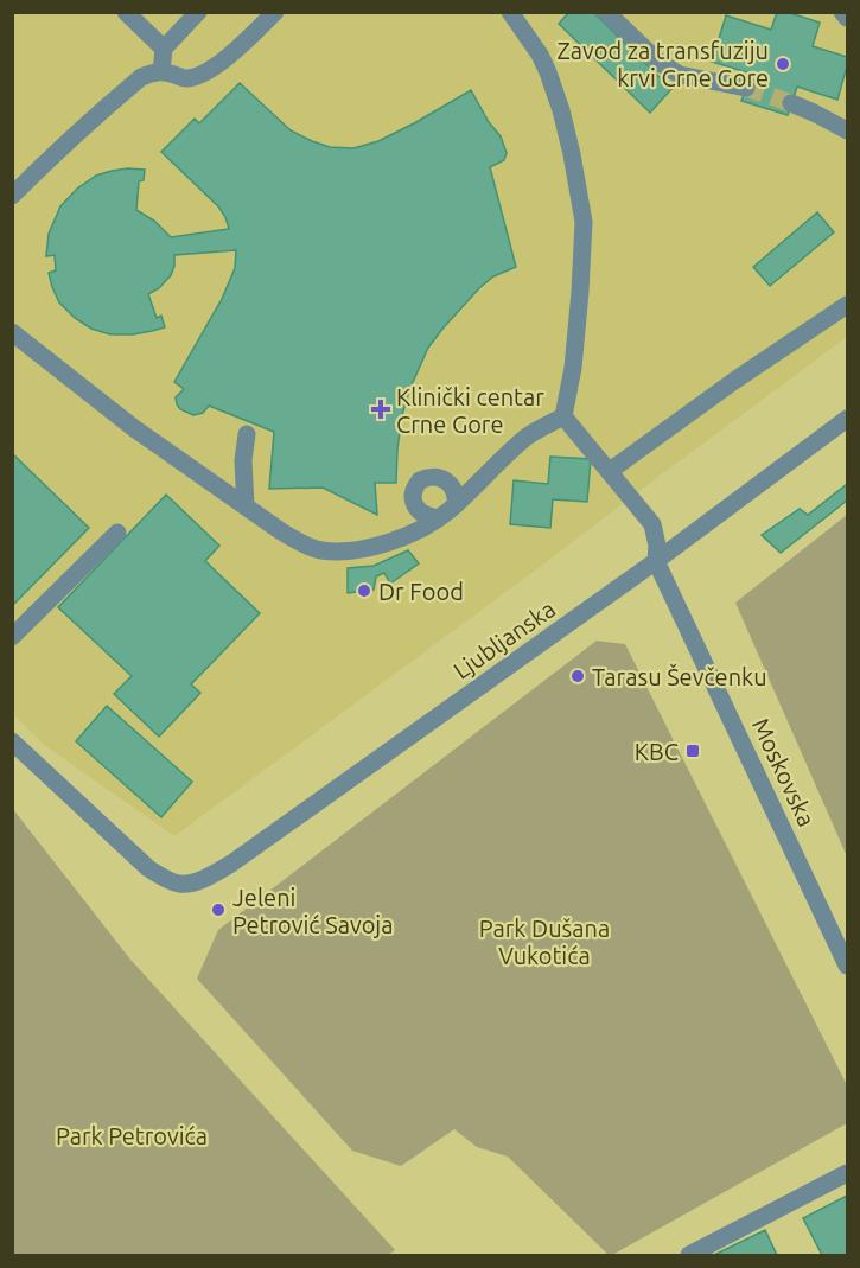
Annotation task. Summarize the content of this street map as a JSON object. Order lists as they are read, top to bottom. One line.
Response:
{"streets":{"street":["Ljubljanska","Moskovska"]},"crossings":[["Ljubljanska","Moskovska"]],"parks":["Park Dušana Vukotića","Park Petrovića"],"places":{"other":["Zavod za transfuziju krvi Crne Gore","Dr Food","Tarasu Ševčenku","Jeleni Petrović Savoja"],"health":["Klinički centar Crne Gore"],"transit":["KBC"]}}
